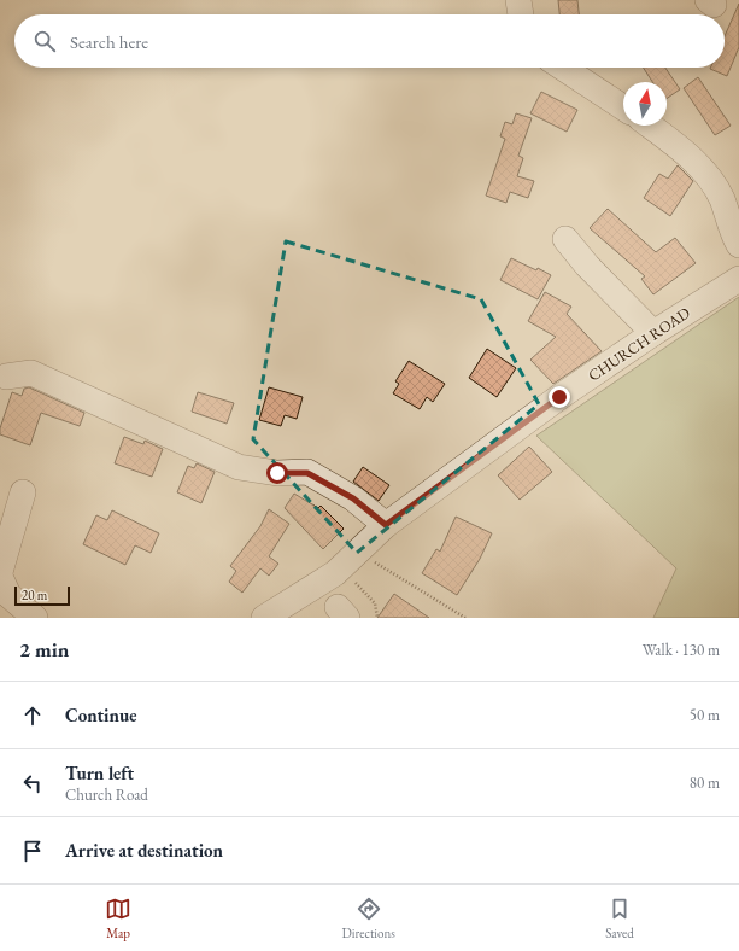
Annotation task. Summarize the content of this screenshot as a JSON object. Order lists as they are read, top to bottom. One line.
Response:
{"streets":{"street":["CHURCH ROAD"]},"scale_bar":"20 m","north":"top","page":{"search":"Search here","scale":"20 m","heading":["2 min","Walk · 130 m"],"list":[["Continue","50 m"],["Turn left","Church Road","80 m"],"Arrive at destination"],"nav":["Map","Directions","Saved"]}}
